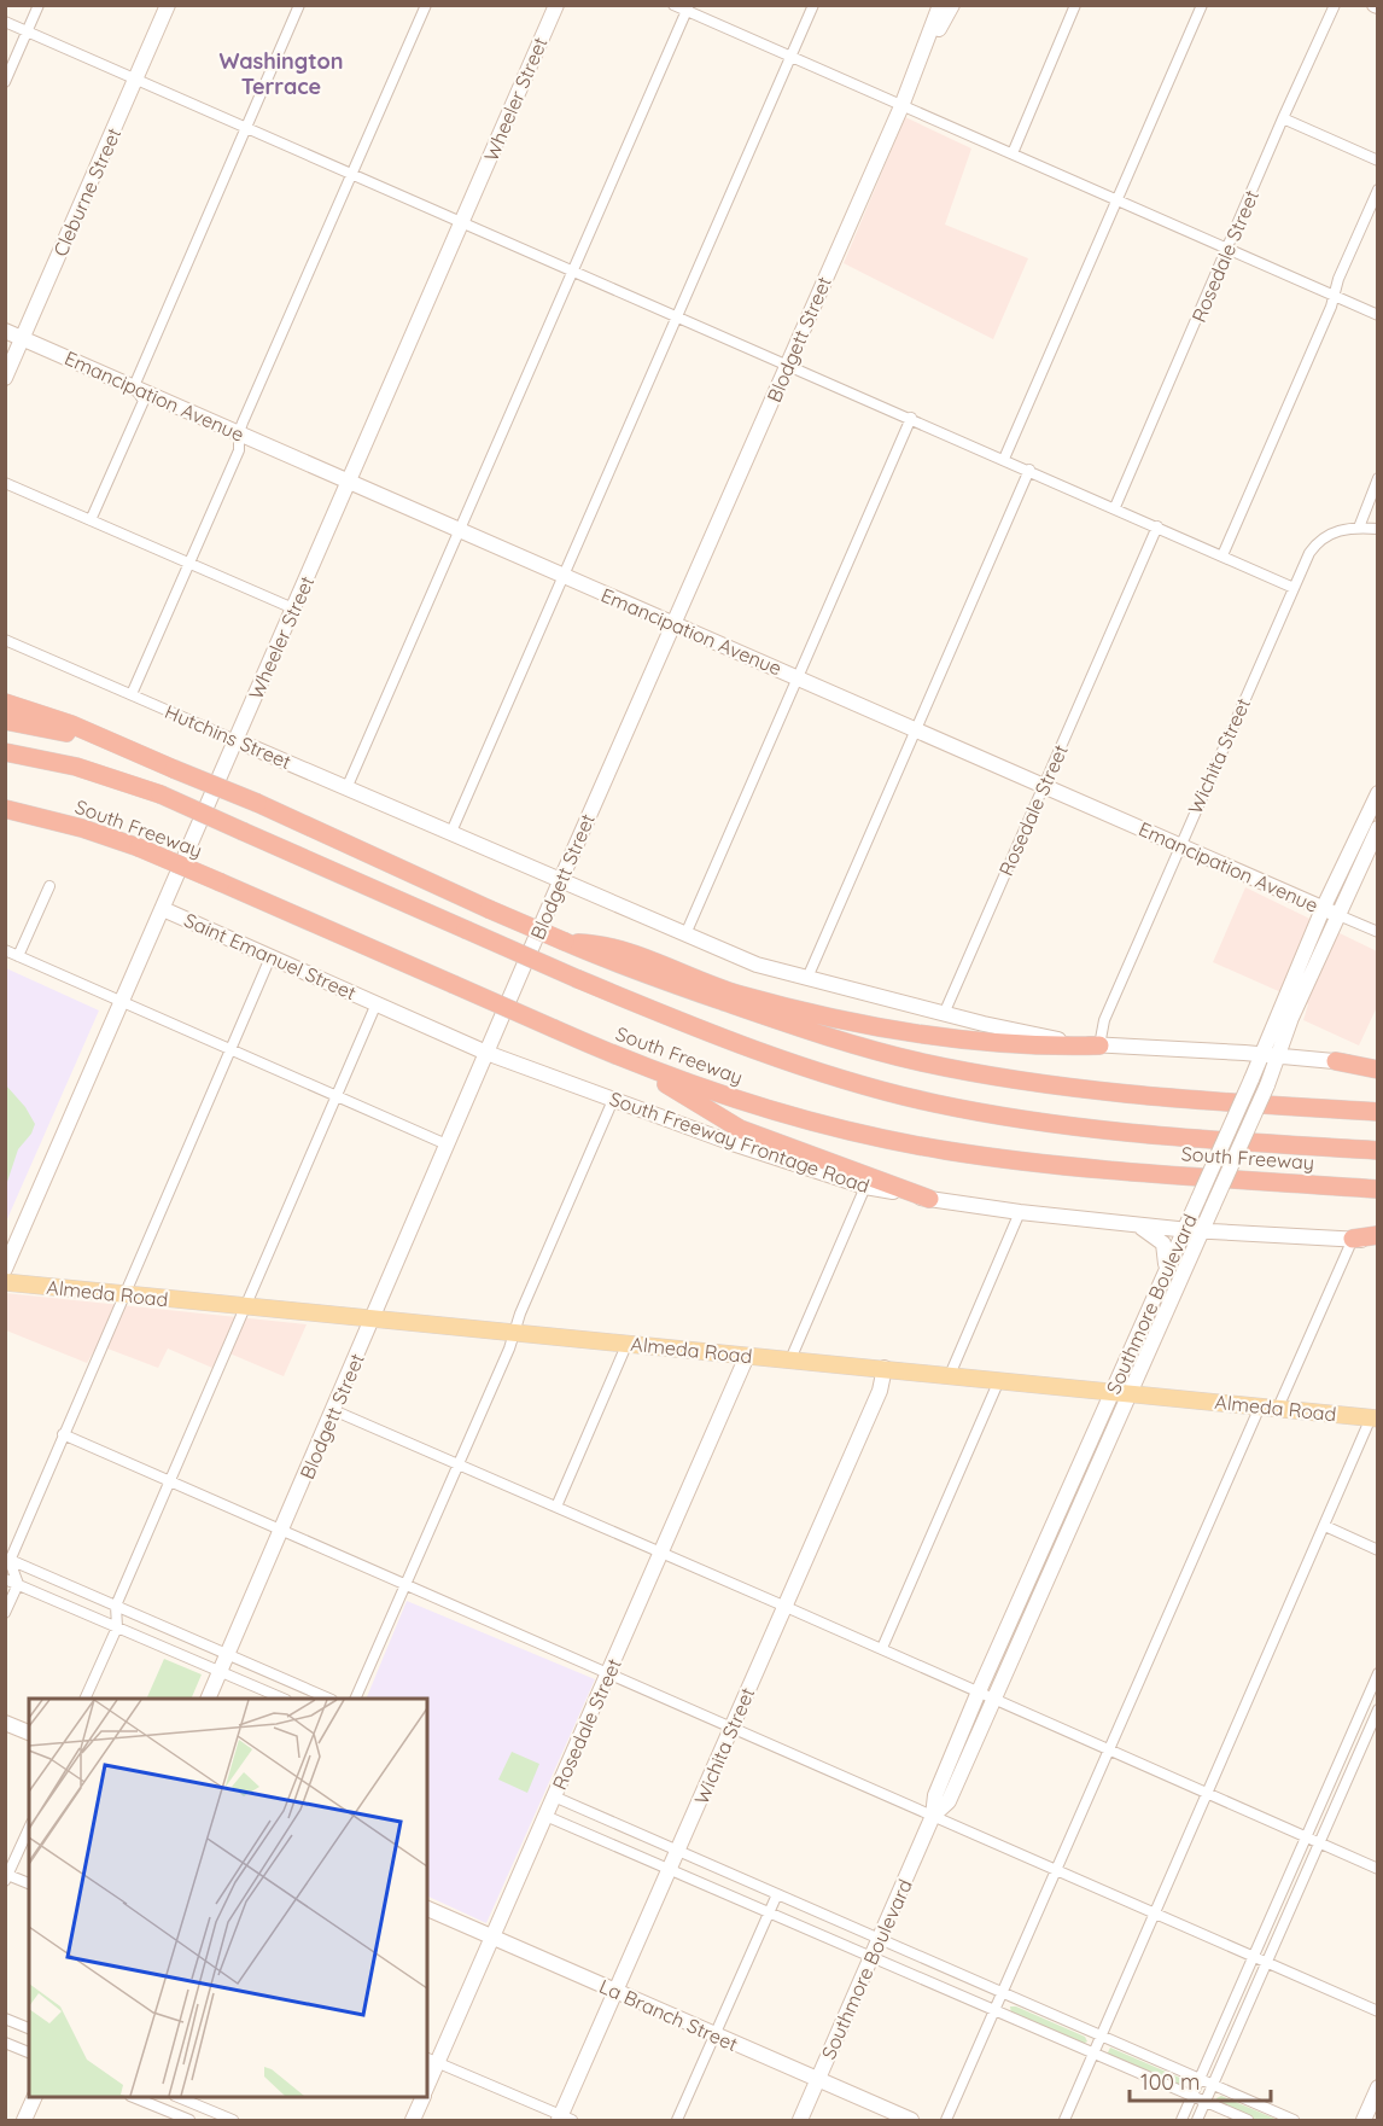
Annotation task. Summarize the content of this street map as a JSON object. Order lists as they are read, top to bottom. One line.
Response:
{"streets":{"highway":["South Freeway"],"main road":["Wheeler Street","Cleburne Street","Rosedale Street","Blodgett Street","Emancipation Avenue","Hutchins Street","Wichita Street","Saint Emanuel Street","South Freeway Frontage Road","Almeda Road","Southmore Boulevard","La Branch Street"]},"crossings":[["Wheeler Street","Emancipation Avenue"],["Wheeler Street","Hutchins Street"],["Wheeler Street","Saint Emanuel Street"],["Cleburne Street","Emancipation Avenue"],["Rosedale Street","Emancipation Avenue"],["Rosedale Street","Almeda Road"],["Rosedale Street","La Branch Street"],["Blodgett Street","Emancipation Avenue"],["Blodgett Street","South Freeway Frontage Road"],["Blodgett Street","Almeda Road"],["Emancipation Avenue","Wichita Street"],["Emancipation Avenue","Southmore Boulevard"],["Wichita Street","Almeda Road"],["Wichita Street","La Branch Street"],["Saint Emanuel Street","South Freeway Frontage Road"],["South Freeway Frontage Road","Southmore Boulevard"],["Almeda Road","Southmore Boulevard"],["Southmore Boulevard","La Branch Street"]],"districts":["Washington Terrace"],"scale_bar":"100 m"}
